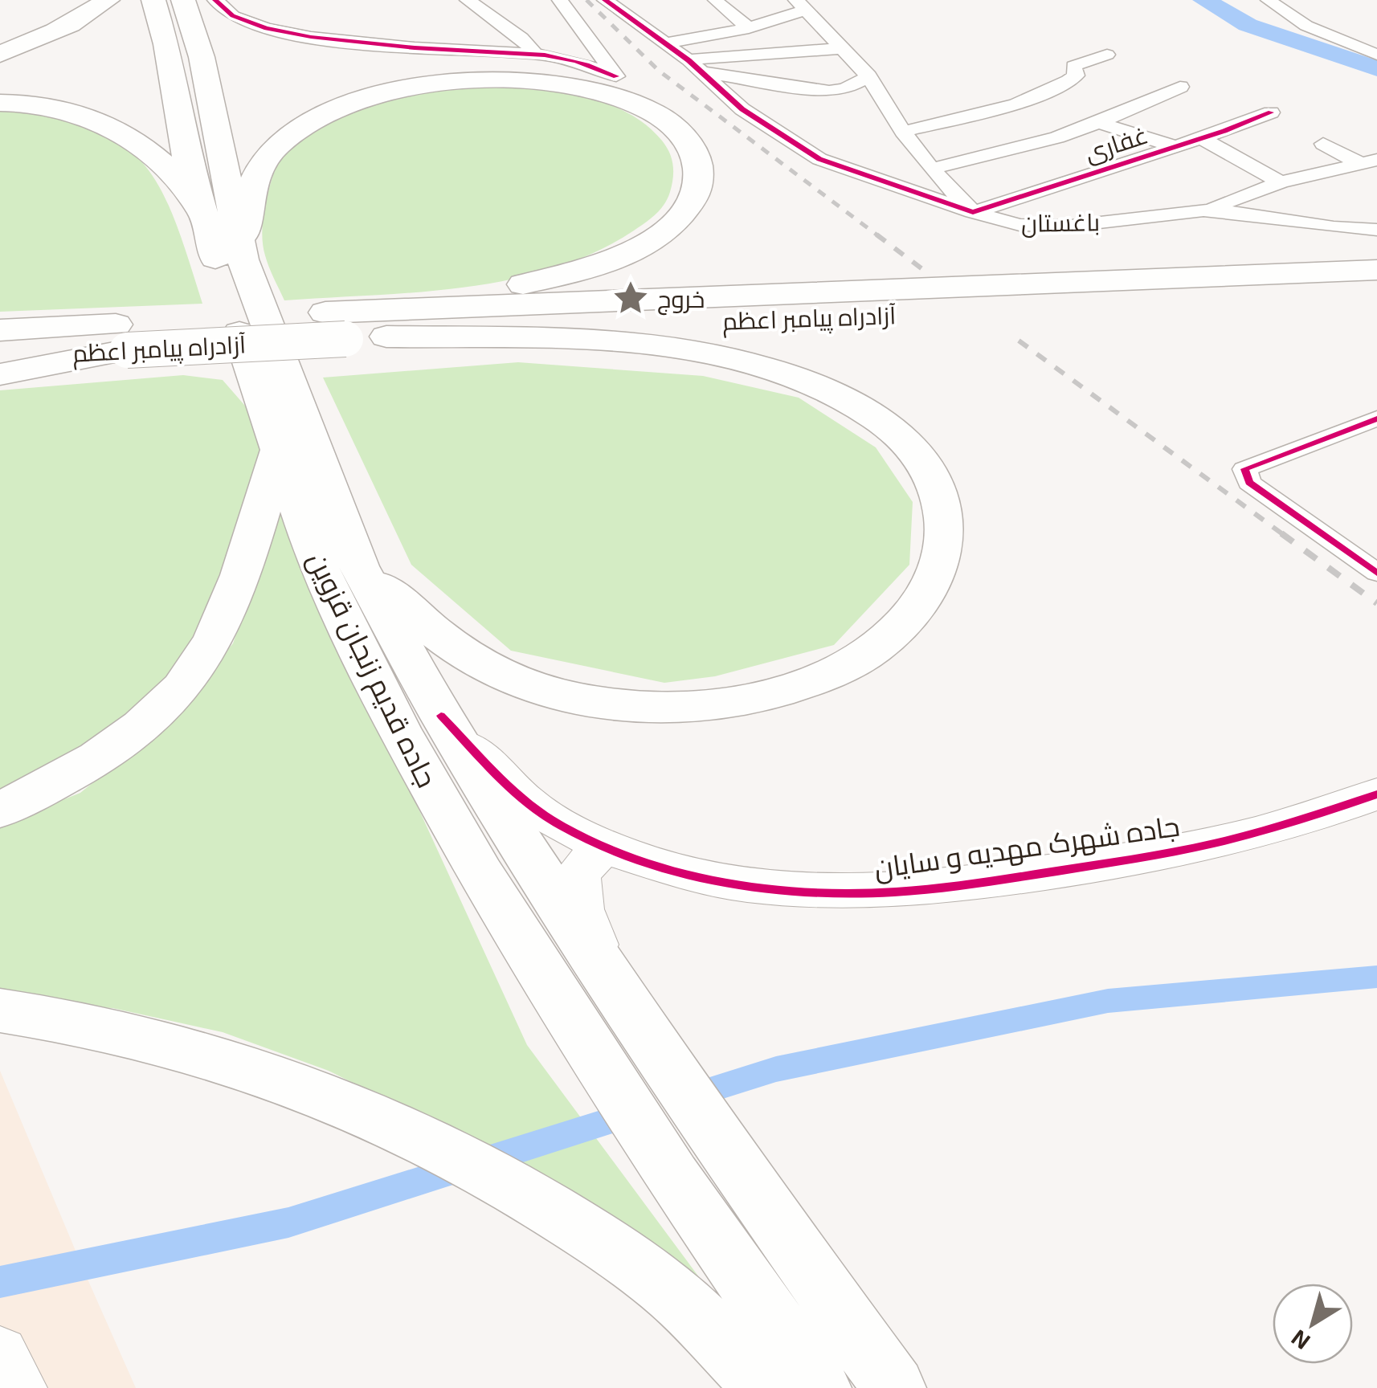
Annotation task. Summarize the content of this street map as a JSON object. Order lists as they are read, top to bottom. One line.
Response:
{"streets":{"highway":["آزادراه پیامبر اعظم","جاده قدیم زنجان قزوین"],"street":["غفاری","باغستان","جاده شهرک مهدیه و سایان"]},"crossings":[["غفاری","باغستان"],["جاده قدیم زنجان قزوین","جاده شهرک مهدیه و سایان"]],"places":{"place":["خروج"]},"north":"bottom left"}
